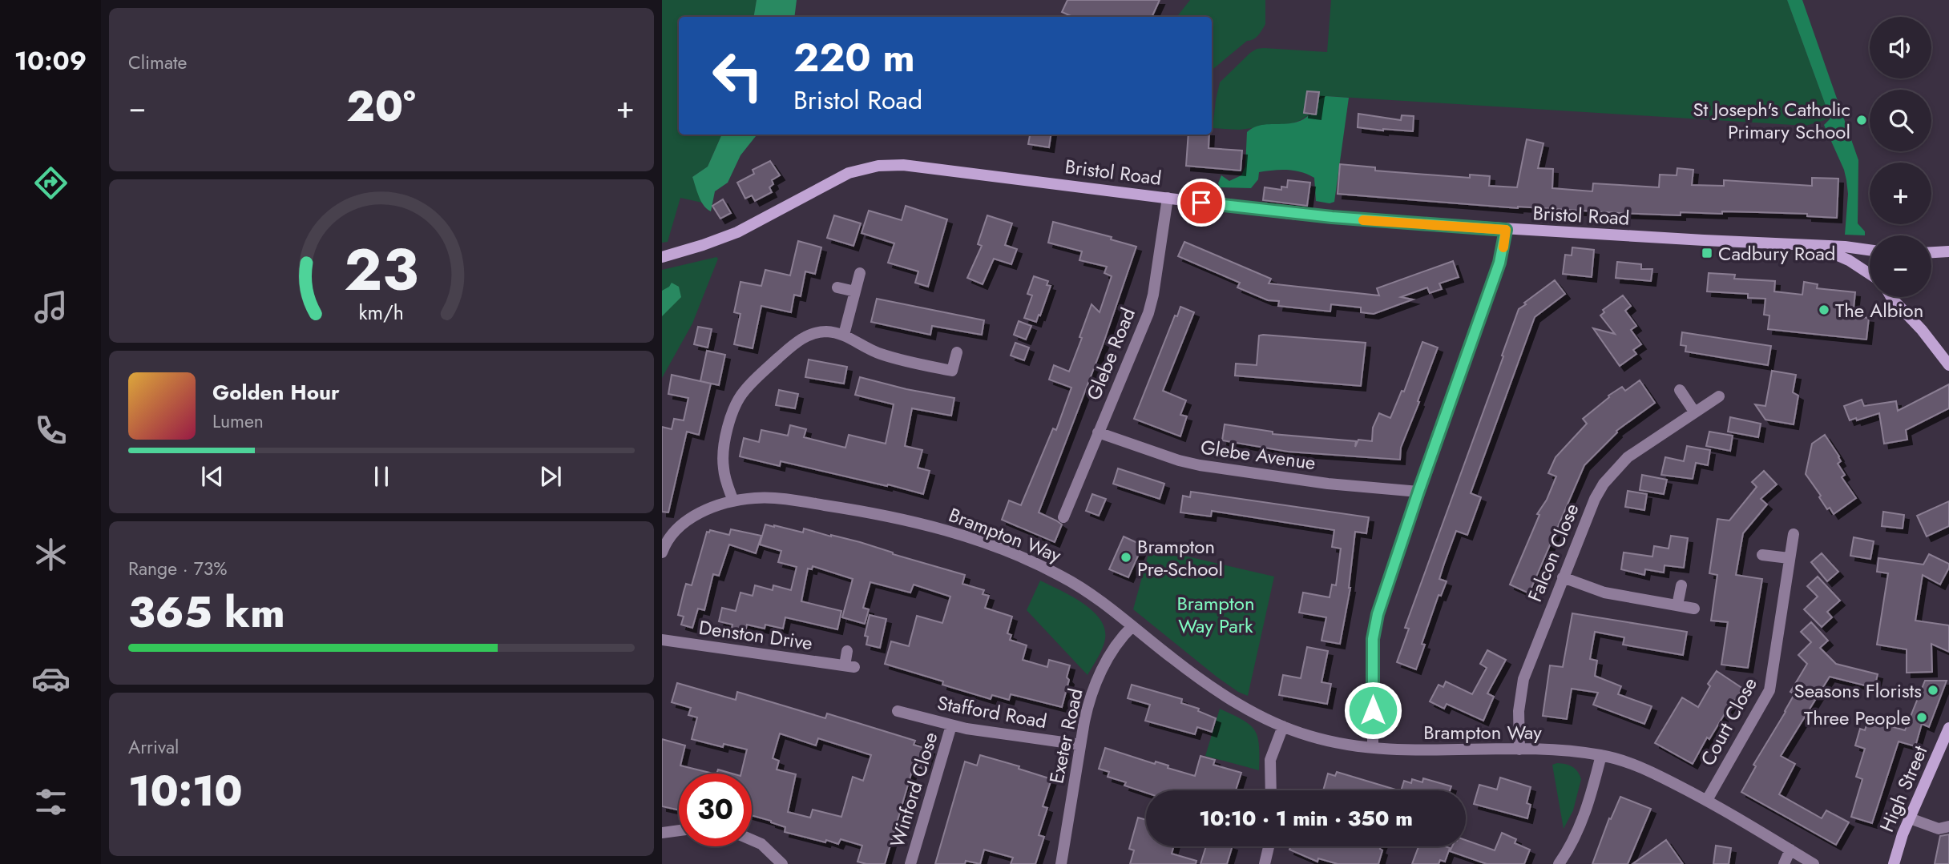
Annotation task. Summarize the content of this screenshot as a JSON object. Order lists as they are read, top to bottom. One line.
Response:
{"streets":{"main road":["Bristol Road","High Street"],"street":["Glebe Road","Glebe Avenue","Brampton Way","Falcon Close","Denston Drive","Stafford Road","Court Close","Exeter Road","Winford Close"]},"crossings":[["Bristol Road","Glebe Road"],["Glebe Road","Glebe Avenue"],["Brampton Way","Falcon Close"],["Brampton Way","Court Close"],["Brampton Way","Exeter Road"],["Stafford Road","Exeter Road"],["Stafford Road","Winford Close"]],"parks":["Brampton Way Park"],"places":{"other":["St Joseph's Catholic Primary School","The Albion","Brampton Pre-School","Seasons Florists","Three People"],"transit":["Cadbury Road"]},"page":{"tabs":"10:09","tile":["Climate",["Range · 73%","365 km"],["Arrival","10:10"]],"map_buttons":["+","−"],"turn":["220 m","Bristol Road"],"heat":["−","20°","+"],"song":["Golden Hour","Lumen"],"limit":"30","trip":"10:10 · 1 min · 350 m","gauge":["23","km/h"]}}
